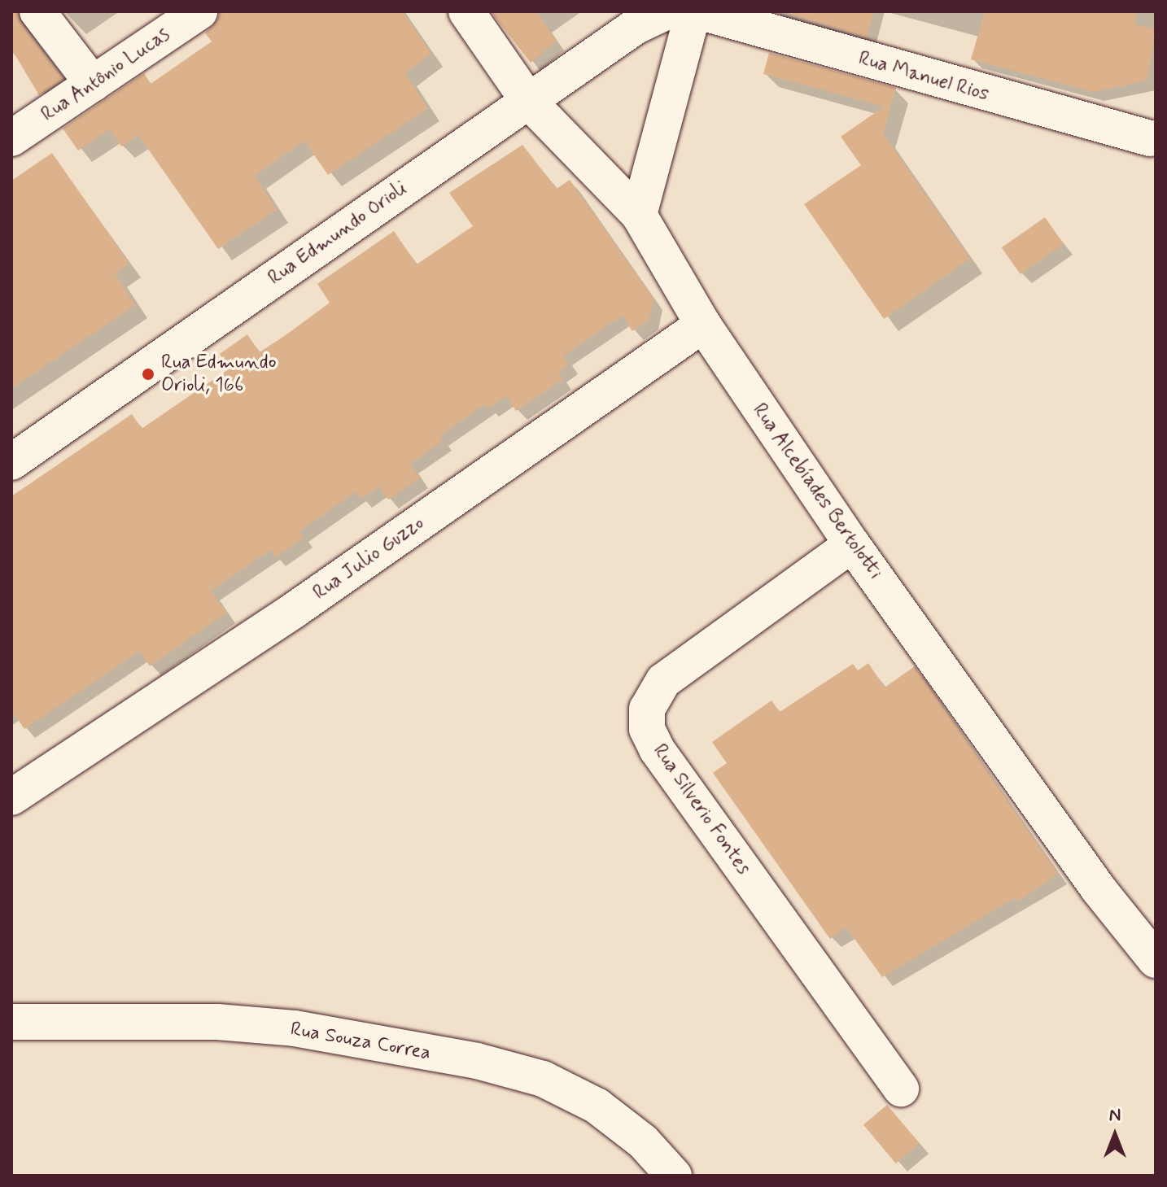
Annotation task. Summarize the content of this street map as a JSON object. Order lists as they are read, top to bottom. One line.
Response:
{"streets":{"street":["Rua Antônio Lucas","Rua Manuel Rios","Rua Edmundo Orioli","Rua Alcebíades Bertolotti","Rua Julio Guzzo","Rua Silverio Fontes","Rua Souza Correa"]},"crossings":[["Rua Edmundo Orioli","Rua Alcebíades Bertolotti"],["Rua Alcebíades Bertolotti","Rua Julio Guzzo"],["Rua Alcebíades Bertolotti","Rua Silverio Fontes"]],"places":["Rua Edmundo Orioli, 166"],"north":"top"}
